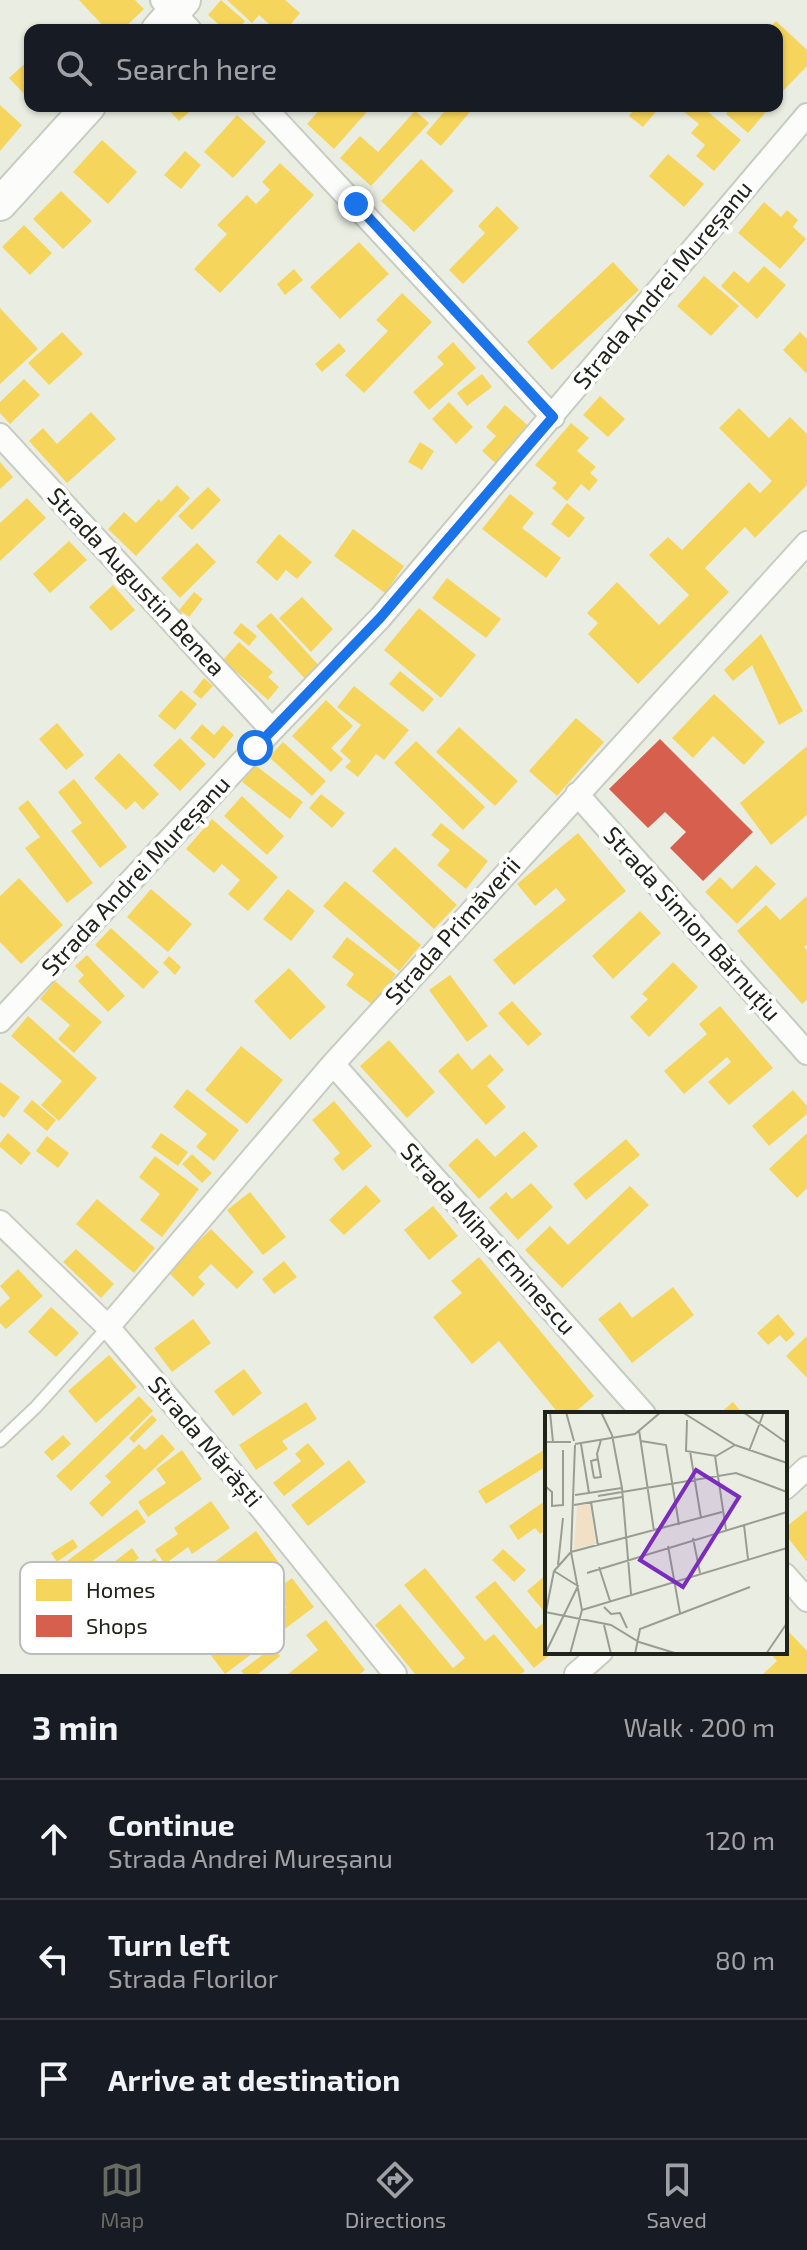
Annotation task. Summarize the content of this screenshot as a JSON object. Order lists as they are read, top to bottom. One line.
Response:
{"streets":{"street":["Strada Andrei Mureșanu","Strada Augustin Benea","Strada Simion Bărnuțiu","Strada Primăverii","Strada Mihai Eminescu","Strada Mărăști"]},"crossings":[["Strada Andrei Mureșanu","Strada Augustin Benea"],["Strada Simion Bărnuțiu","Strada Primăverii"],["Strada Primăverii","Strada Mihai Eminescu"],["Strada Primăverii","Strada Mărăști"]],"legend":["Homes","Shops"],"page":{"search":"Search here","heading":["3 min","Walk · 200 m"],"list":[["Continue","Strada Andrei Mureșanu","120 m"],["Turn left","Strada Florilor","80 m"],"Arrive at destination"],"nav":["Map","Directions","Saved"]}}
